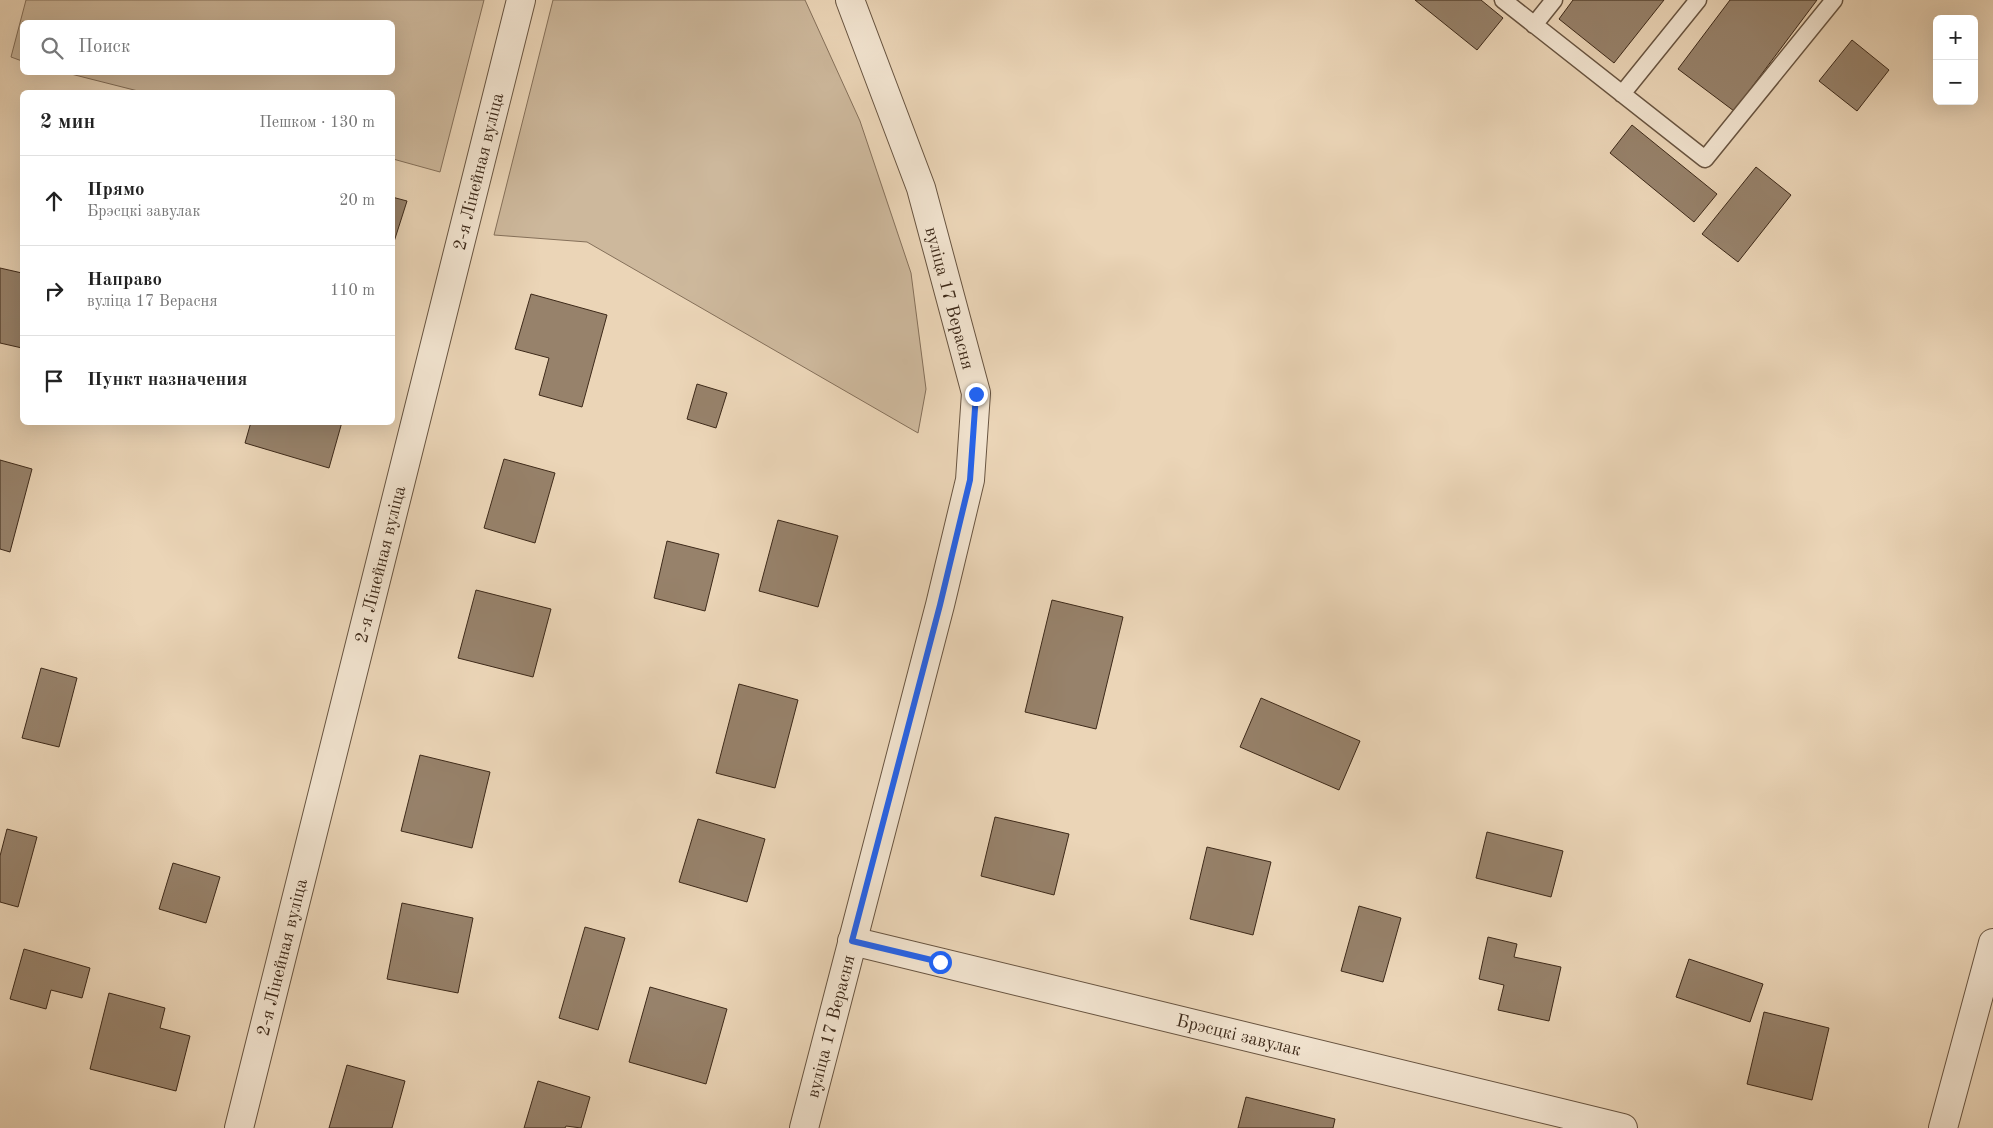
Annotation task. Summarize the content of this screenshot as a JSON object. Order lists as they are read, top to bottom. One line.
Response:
{"streets":{"street":["2-я Лінейная вуліца","вуліца 17 Верасня","Брэсцкі завулак"]},"crossings":[["вуліца 17 Верасня","Брэсцкі завулак"]],"page":{"map_buttons":["+","−"],"search":"Поиск","heading":["2 мин","Пешком · 130 m"],"list":[["Прямо","Брэсцкі завулак","20 m"],["Направо","вуліца 17 Верасня","110 m"],"Пункт назначения"]}}
